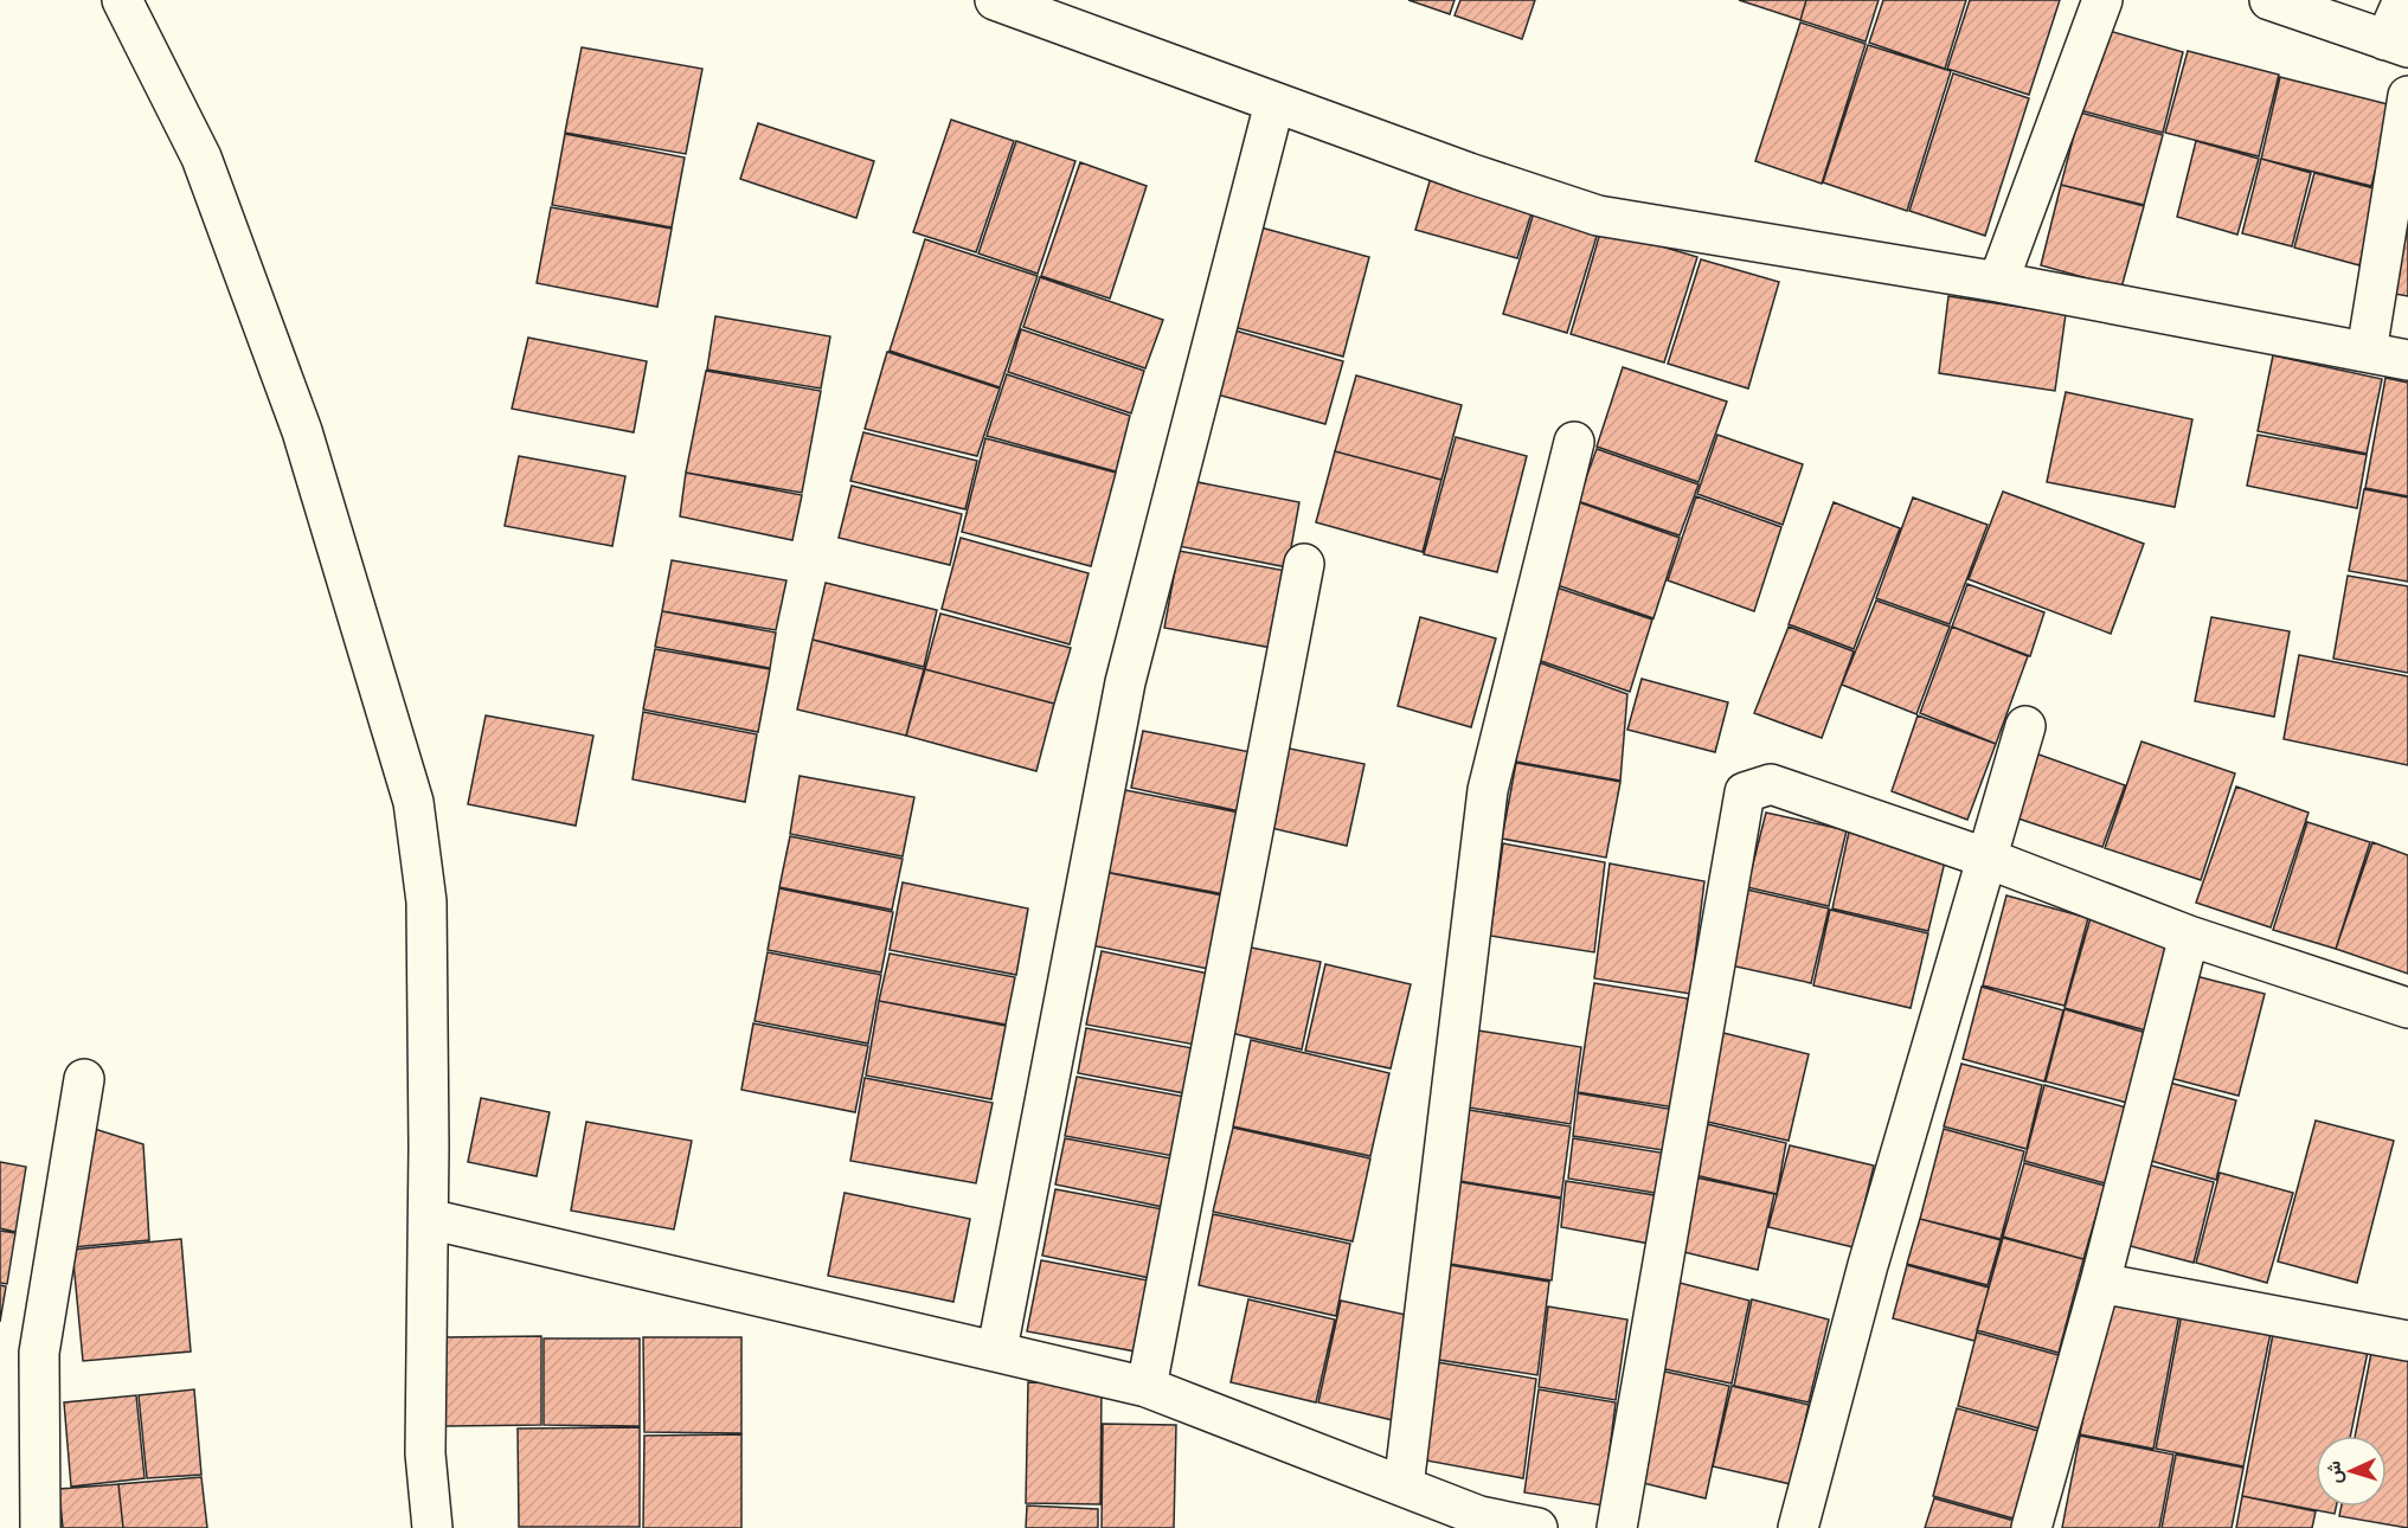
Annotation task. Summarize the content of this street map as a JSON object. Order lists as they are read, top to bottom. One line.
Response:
{"north":"left"}
